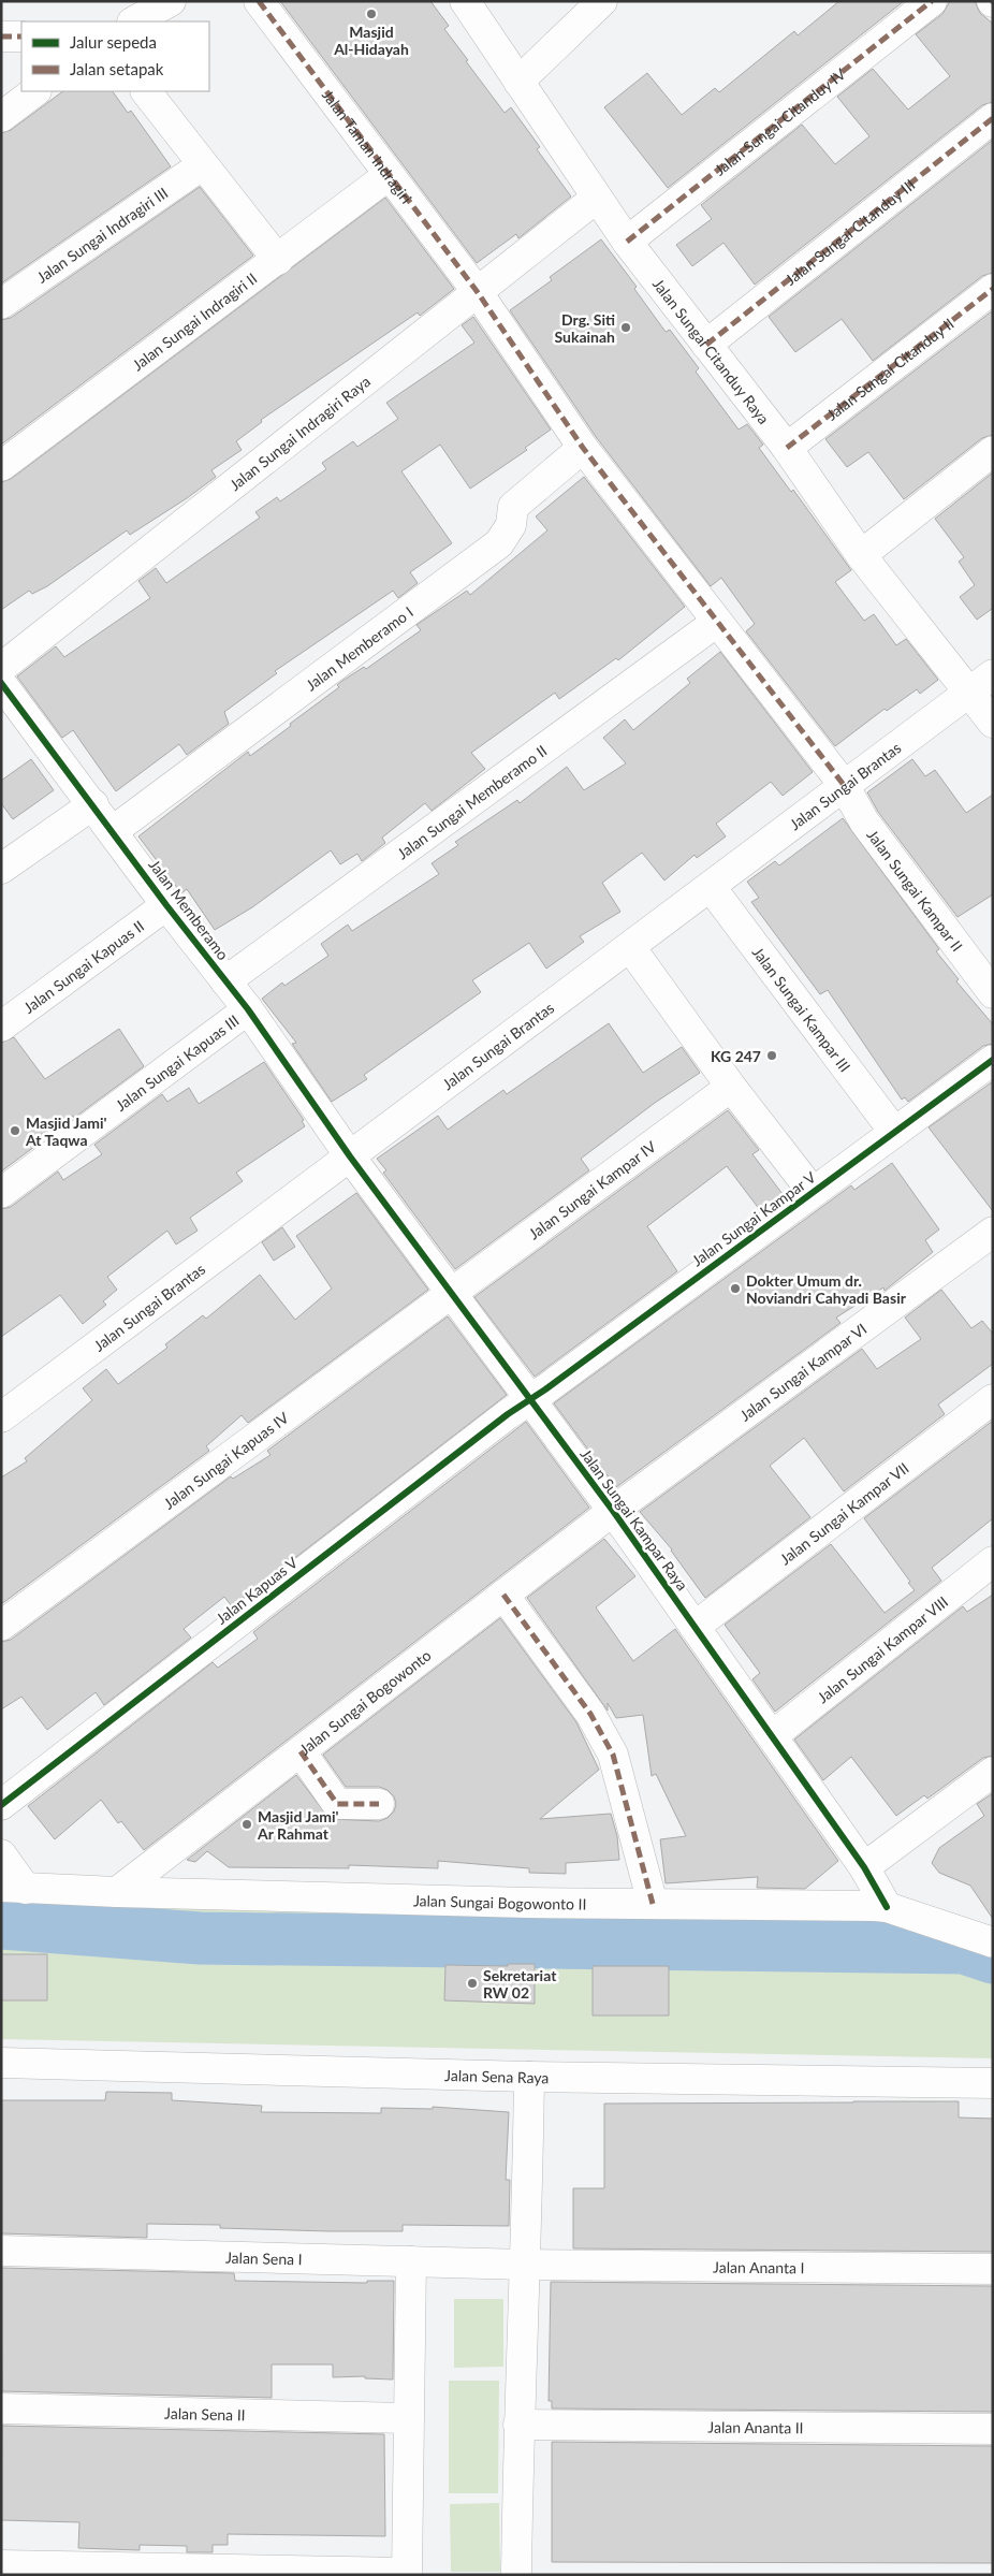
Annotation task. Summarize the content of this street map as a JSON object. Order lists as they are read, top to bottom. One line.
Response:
{"streets":{"street":["Jalan Sungai Citanduy IV","Jalan Taman Indragiri","Jalan Sungai Citanduy III","Jalan Sungai Indragiri III","Jalan Sungai Indragiri II","Jalan Sungai Citanduy Raya","Jalan Sungai Citanduy II","Jalan Sungai Indragiri Raya","Jalan Memberamo I","Jalan Sungai Brantas","Jalan Sungai Memberamo II","Jalan Sungai Kampar II","Jalan Memberamo","Jalan Sungai Kapuas II","Jalan Sungai Kampar III","Jalan Sungai Kapuas III","Jalan Sungai Kampar IV","Jalan Sungai Kampar V","Jalan Sungai Kampar VI","Jalan Sungai Kapuas IV","Jalan Sungai Kampar VII","Jalan Sungai Kampar Raya","Jalan Kapuas V","Jalan Sungai Kampar VIII","Jalan Sungai Bogowonto","Jalan Sungai Bogowonto II","Jalan Sena Raya","Jalan Sena I","Jalan Ananta I","Jalan Sena II","Jalan Ananta II"]},"crossings":[["Jalan Sungai Citanduy IV","Jalan Sungai Citanduy Raya"],["Jalan Taman Indragiri","Jalan Sungai Indragiri II"],["Jalan Taman Indragiri","Jalan Sungai Indragiri Raya"],["Jalan Taman Indragiri","Jalan Memberamo I"],["Jalan Taman Indragiri","Jalan Sungai Memberamo II"],["Jalan Taman Indragiri","Jalan Sungai Kampar II"],["Jalan Sungai Citanduy III","Jalan Sungai Citanduy Raya"],["Jalan Sungai Citanduy Raya","Jalan Sungai Citanduy II"],["Jalan Sungai Citanduy Raya","Jalan Sungai Indragiri Raya"],["Jalan Sungai Citanduy Raya","Jalan Sungai Brantas"],["Jalan Memberamo I","Jalan Memberamo"],["Jalan Sungai Brantas","Jalan Sungai Kampar II"],["Jalan Sungai Brantas","Jalan Memberamo"],["Jalan Sungai Brantas","Jalan Sungai Kampar III"],["Jalan Sungai Brantas","Jalan Sungai Kampar Raya"],["Jalan Sungai Memberamo II","Jalan Sungai Kampar II"],["Jalan Sungai Memberamo II","Jalan Memberamo"],["Jalan Memberamo","Jalan Sungai Kapuas II"],["Jalan Memberamo","Jalan Sungai Kapuas III"],["Jalan Memberamo","Jalan Sungai Kampar Raya"],["Jalan Sungai Kampar III","Jalan Sungai Kampar V"],["Jalan Sungai Kampar IV","Jalan Sungai Kapuas IV"],["Jalan Sungai Kampar IV","Jalan Sungai Kampar Raya"],["Jalan Sungai Kampar V","Jalan Sungai Kampar Raya"],["Jalan Sungai Kampar V","Jalan Kapuas V"],["Jalan Sungai Kampar VI","Jalan Sungai Kampar Raya"],["Jalan Sungai Kampar VI","Jalan Sungai Bogowonto"],["Jalan Sungai Kapuas IV","Jalan Sungai Kampar Raya"],["Jalan Sungai Kampar VII","Jalan Sungai Kampar Raya"],["Jalan Sungai Kampar Raya","Jalan Kapuas V"],["Jalan Sungai Kampar Raya","Jalan Sungai Kampar VIII"],["Jalan Sungai Kampar Raya","Jalan Sungai Bogowonto"],["Jalan Sungai Kampar Raya","Jalan Sungai Bogowonto II"],["Jalan Sungai Bogowonto","Jalan Sungai Bogowonto II"],["Jalan Sena I","Jalan Ananta I"]],"places":["Masjid Al-Hidayah","Drg. Siti Sukainah","KG 247","Masjid Jami' At Taqwa","Dokter Umum dr. Noviandri Cahyadi Basir","Masjid Jami' Ar Rahmat","Sekretariat RW 02"],"legend":["Jalur sepeda","Jalan setapak"]}
